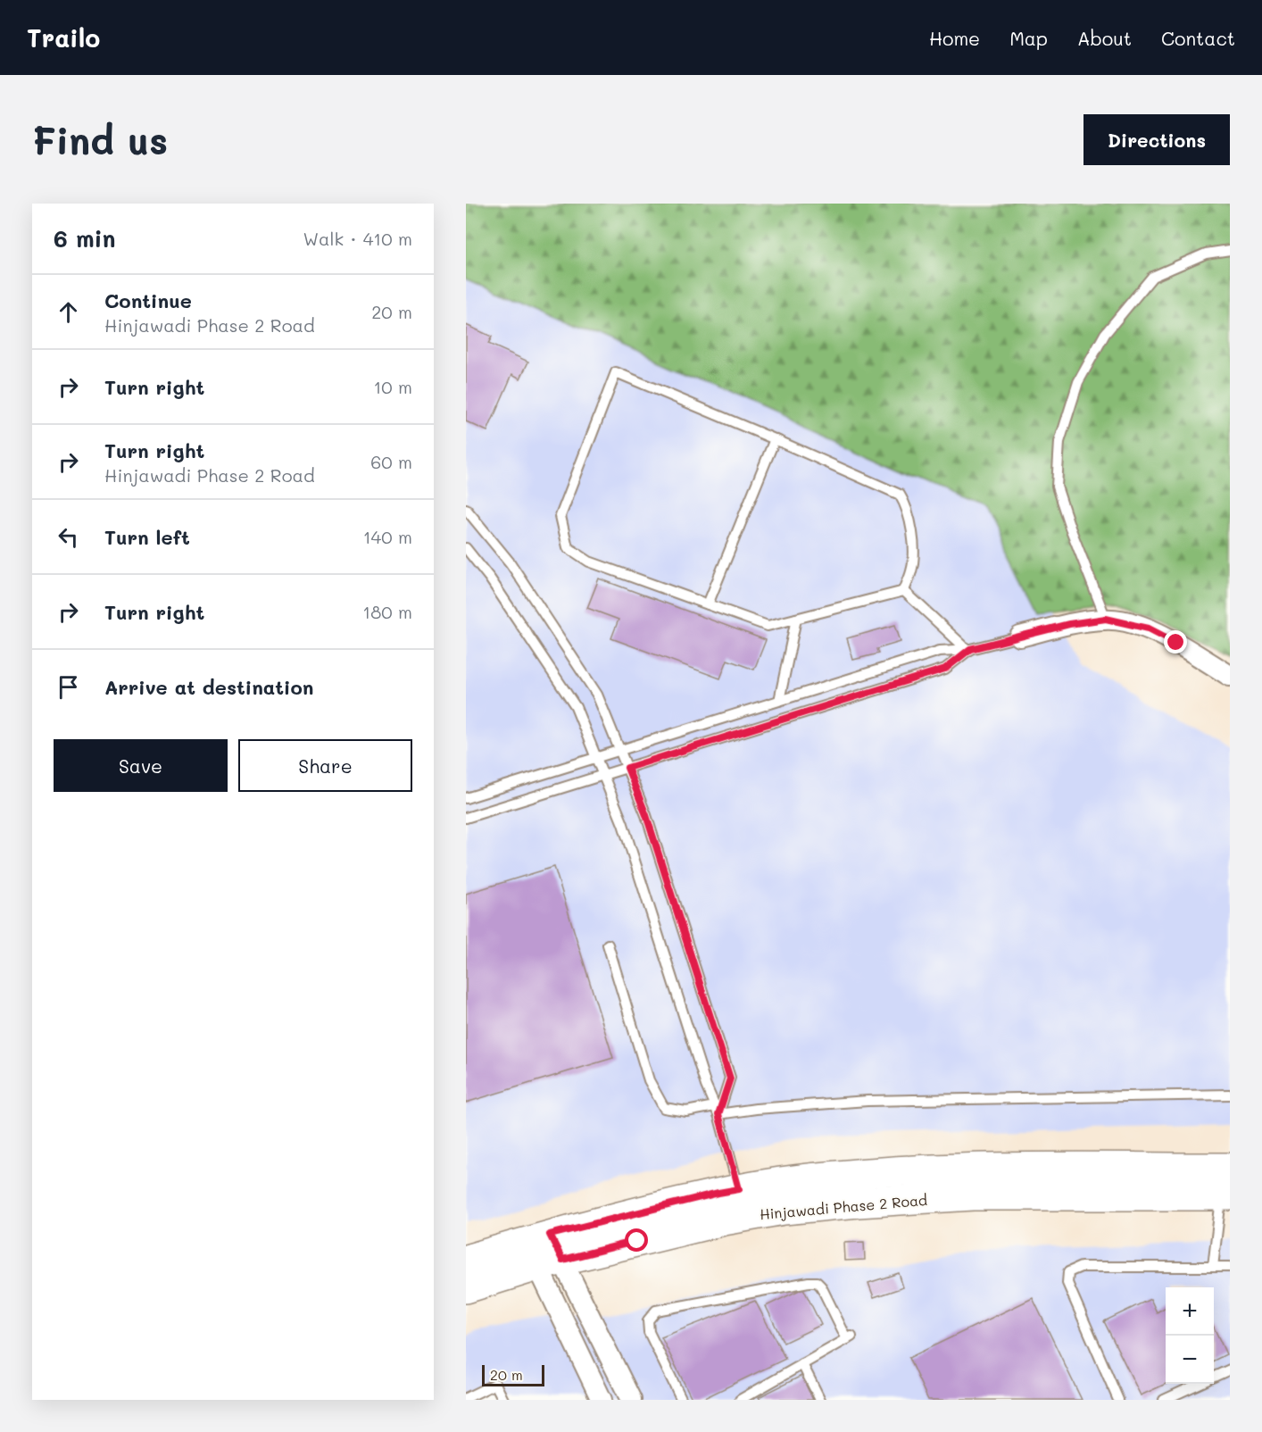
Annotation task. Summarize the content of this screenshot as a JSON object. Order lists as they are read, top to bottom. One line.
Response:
{"streets":{"main road":["Hinjawadi Phase 2 Road"]},"scale_bar":"20 m","page":{"header":"Trailo","nav":["Home","Map","About","Contact"],"buttons":["Directions",["Save","Share"]],"title":"Find us","heading":["6 min","Walk · 410 m"],"list":[["Continue","Hinjawadi Phase 2 Road","20 m"],["Turn right","10 m"],["Turn right","Hinjawadi Phase 2 Road","60 m"],["Turn left","140 m"],["Turn right","180 m"],"Arrive at destination"],"map_buttons":["+","−"],"scale":"20 m"}}
